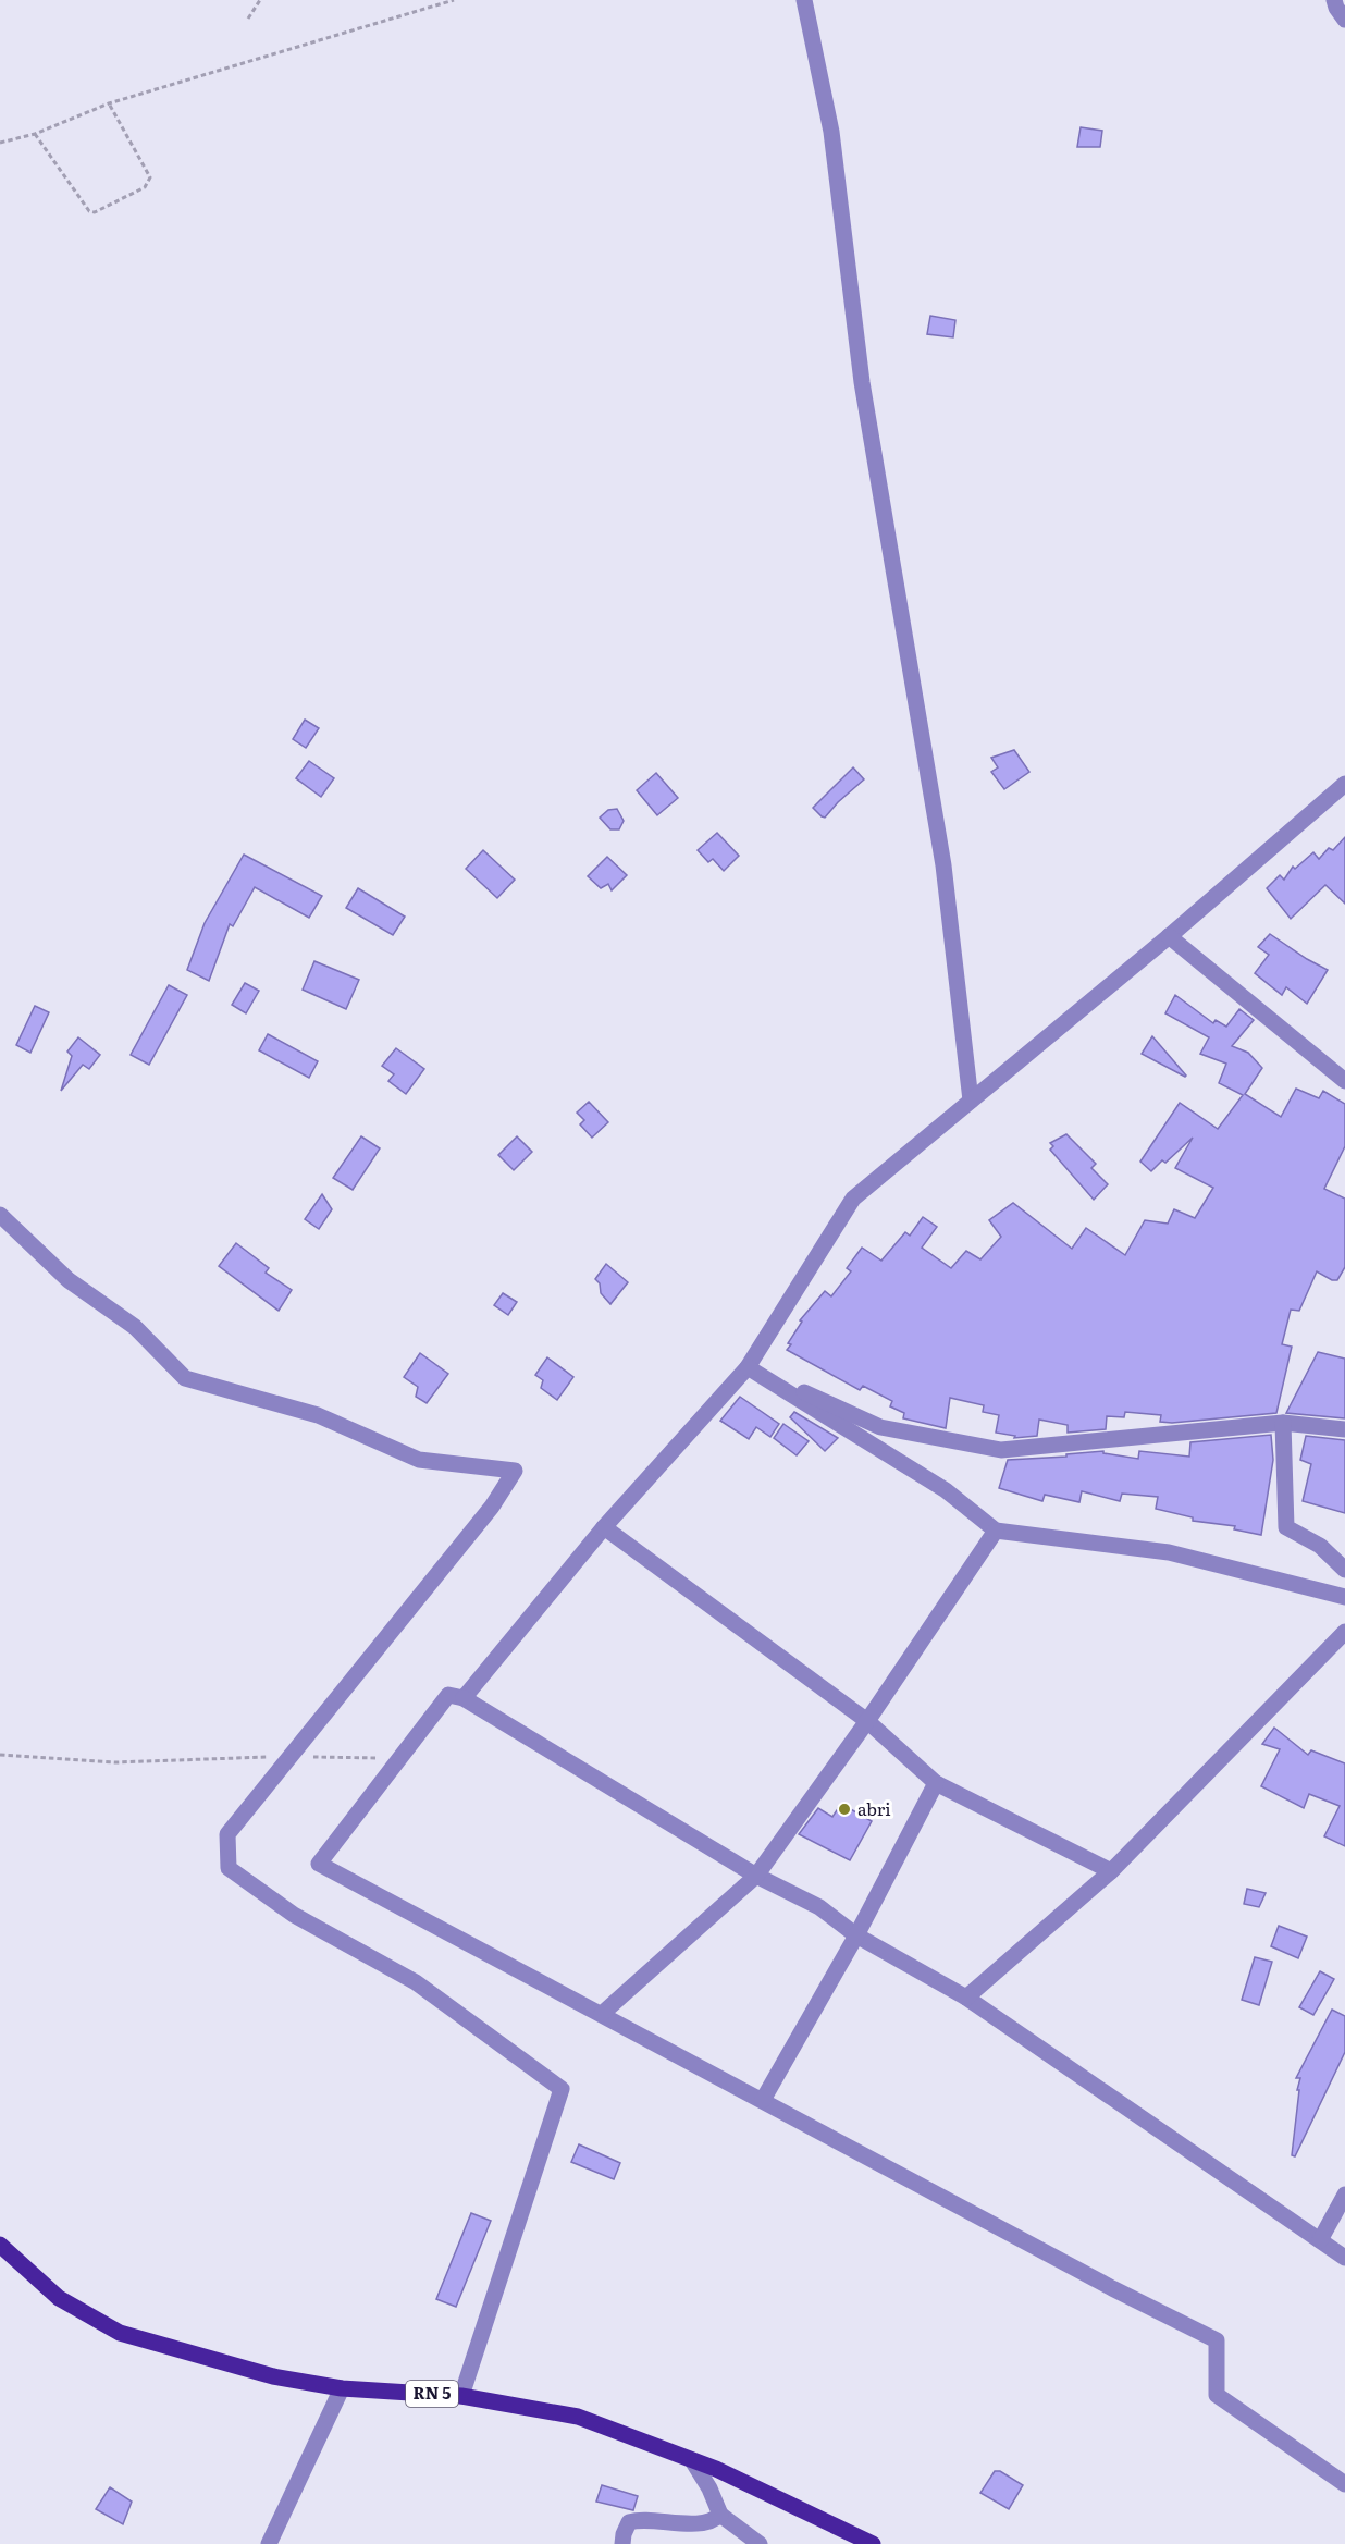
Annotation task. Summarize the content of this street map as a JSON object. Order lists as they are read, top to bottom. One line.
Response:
{"streets":{"main road":["RN 5"]},"places":["abri"]}
